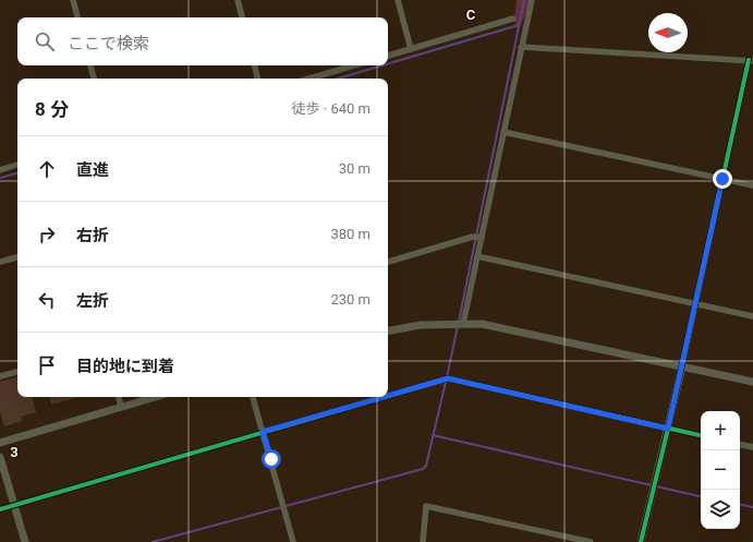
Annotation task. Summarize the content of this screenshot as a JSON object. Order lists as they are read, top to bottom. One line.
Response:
{"north":"left","page":{"search":"ここで検索","heading":["8 分","徒歩 · 640 m"],"list":[["直進","30 m"],["右折","380 m"],["左折","230 m"],"目的地に到着"],"map_buttons":["+","−"]},"grid":{"columns":["C"],"rows":["3"]}}
